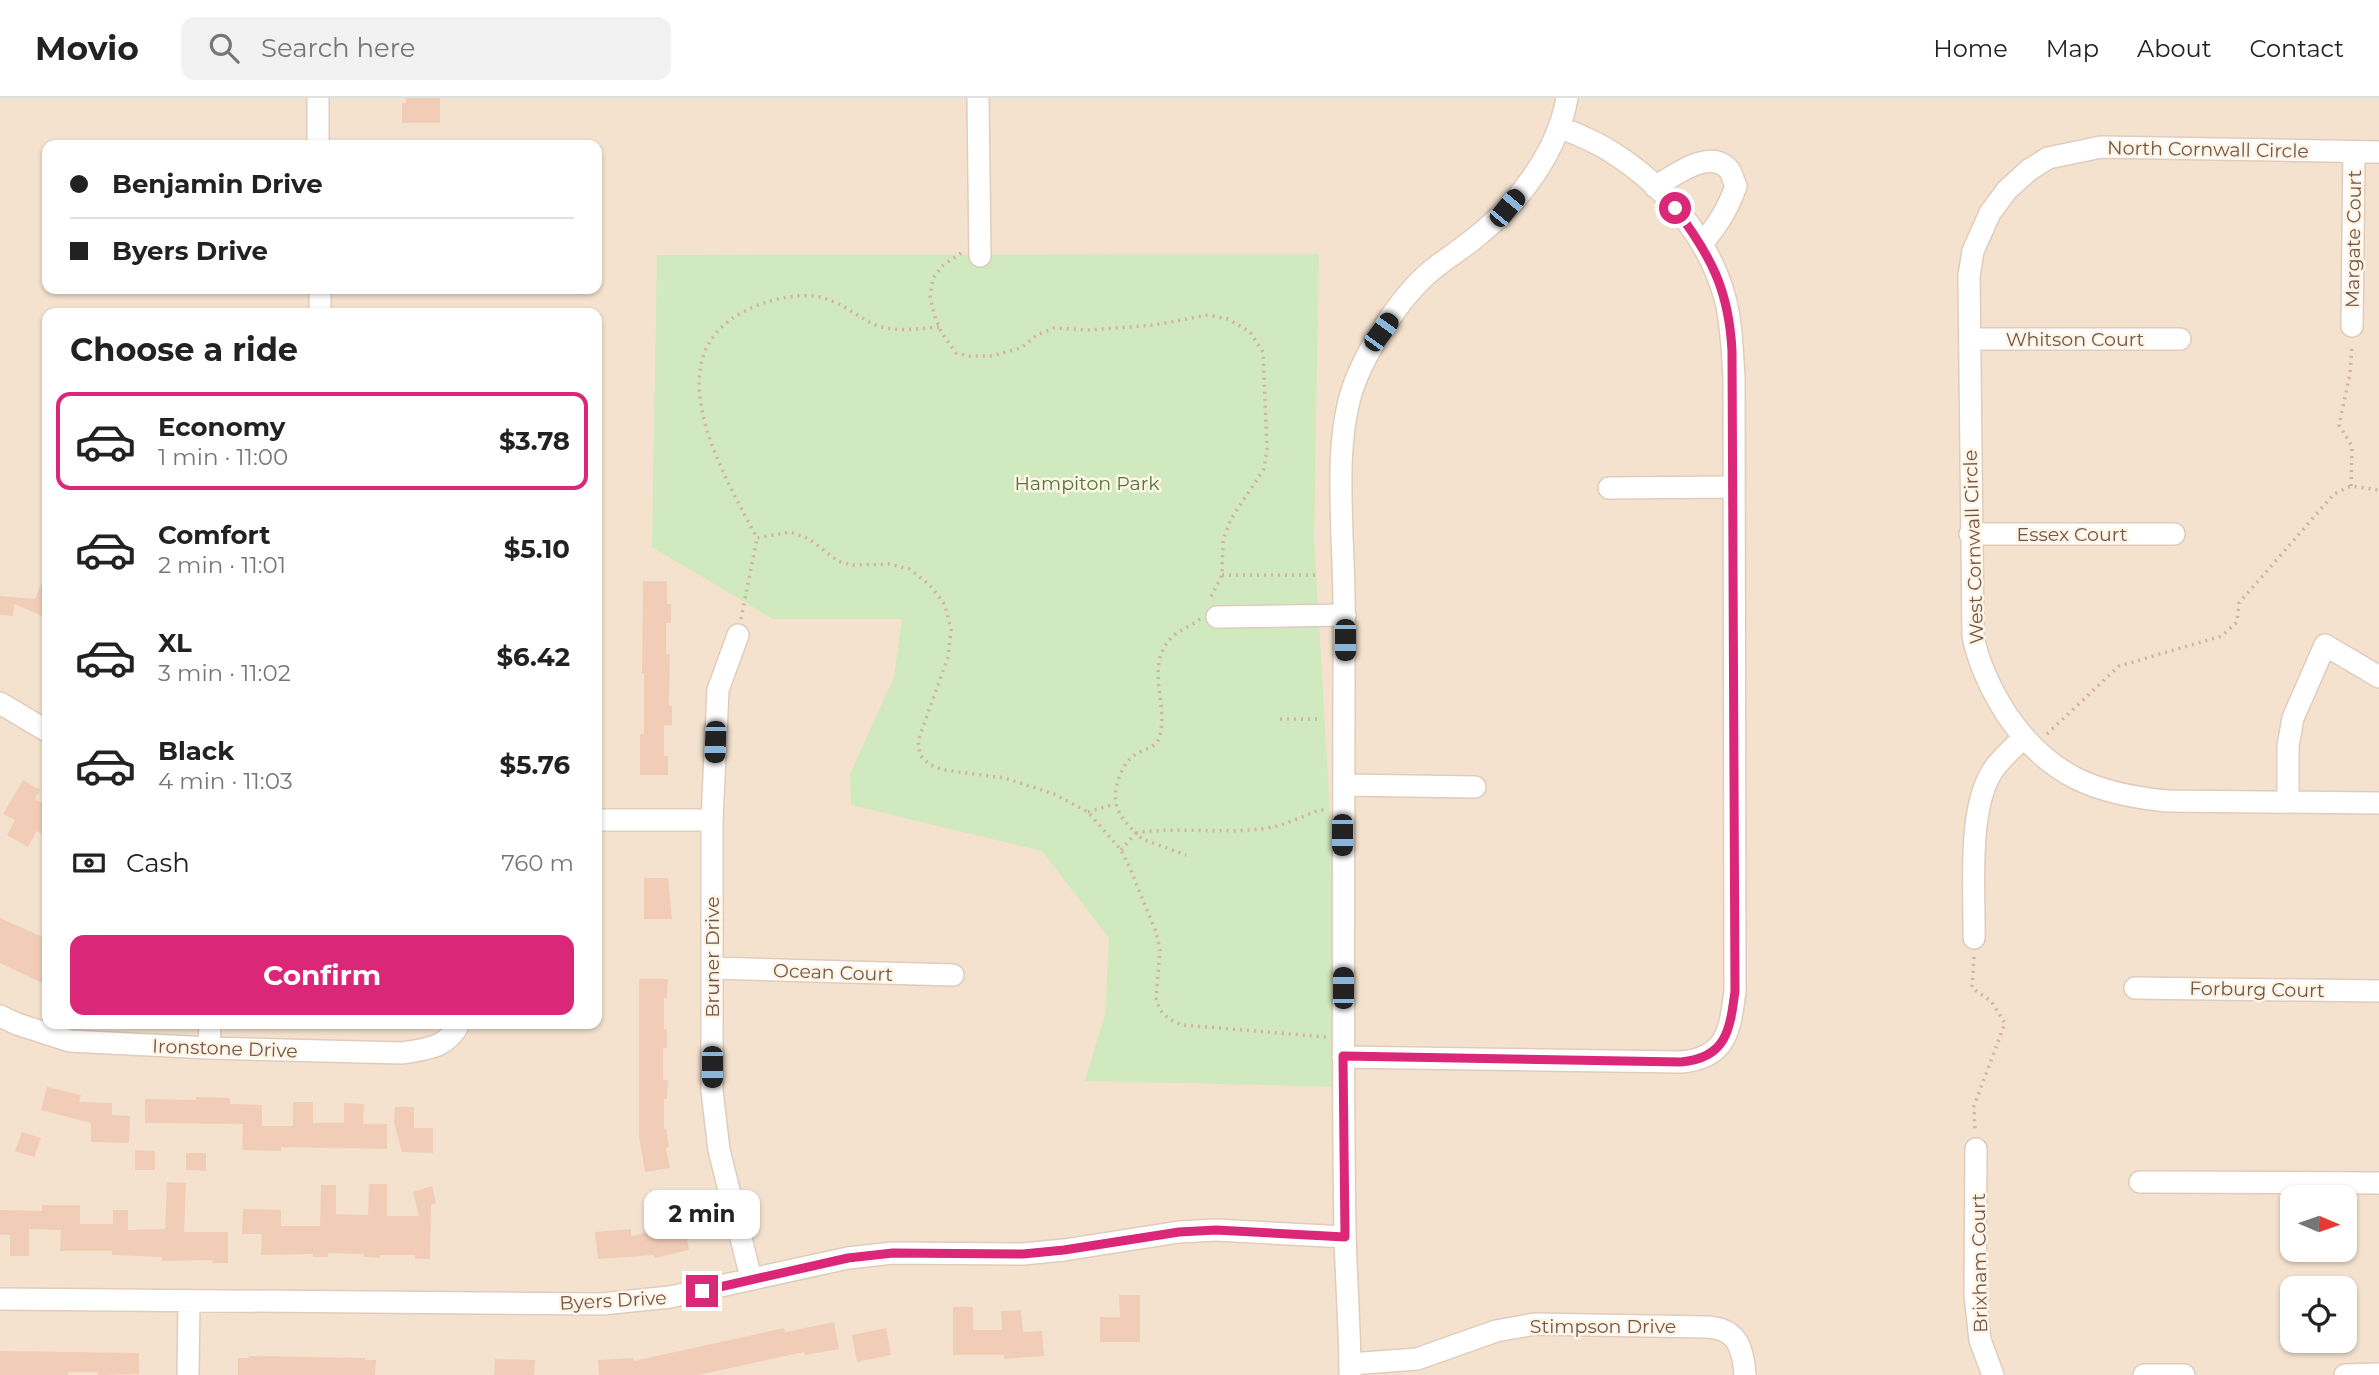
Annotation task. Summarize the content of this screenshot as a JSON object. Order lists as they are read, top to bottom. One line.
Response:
{"streets":{"street":["North Cornwall Circle","Margate Court","Whitson Court","Essex Court","West Cornwall Circle","Bruner Drive","Ocean Court","Forburg Court","Ironstone Drive","Brixham Court","Byers Drive","Stimpson Drive"]},"crossings":[["North Cornwall Circle","Margate Court"],["North Cornwall Circle","West Cornwall Circle"],["Whitson Court","West Cornwall Circle"],["Essex Court","West Cornwall Circle"],["Bruner Drive","Ocean Court"],["Bruner Drive","Byers Drive"]],"parks":["Hampiton Park"],"north":"right","page":{"header":"Movio","search":"Search here","nav":["Home","Map","About","Contact"],"banner":["Benjamin Drive","Byers Drive"],"heading":"Choose a ride","list":[{"name":"Economy","note":"1 min · 11:00","value":"$3.78"},{"name":"Comfort","note":"2 min · 11:01","value":"$5.10"},{"name":"XL","note":"3 min · 11:02","value":"$6.42"},{"name":"Black","note":"4 min · 11:03","value":"$5.76"}],"pay":["Cash","760 m"],"buttons":"Confirm","bubble":"2 min"}}
